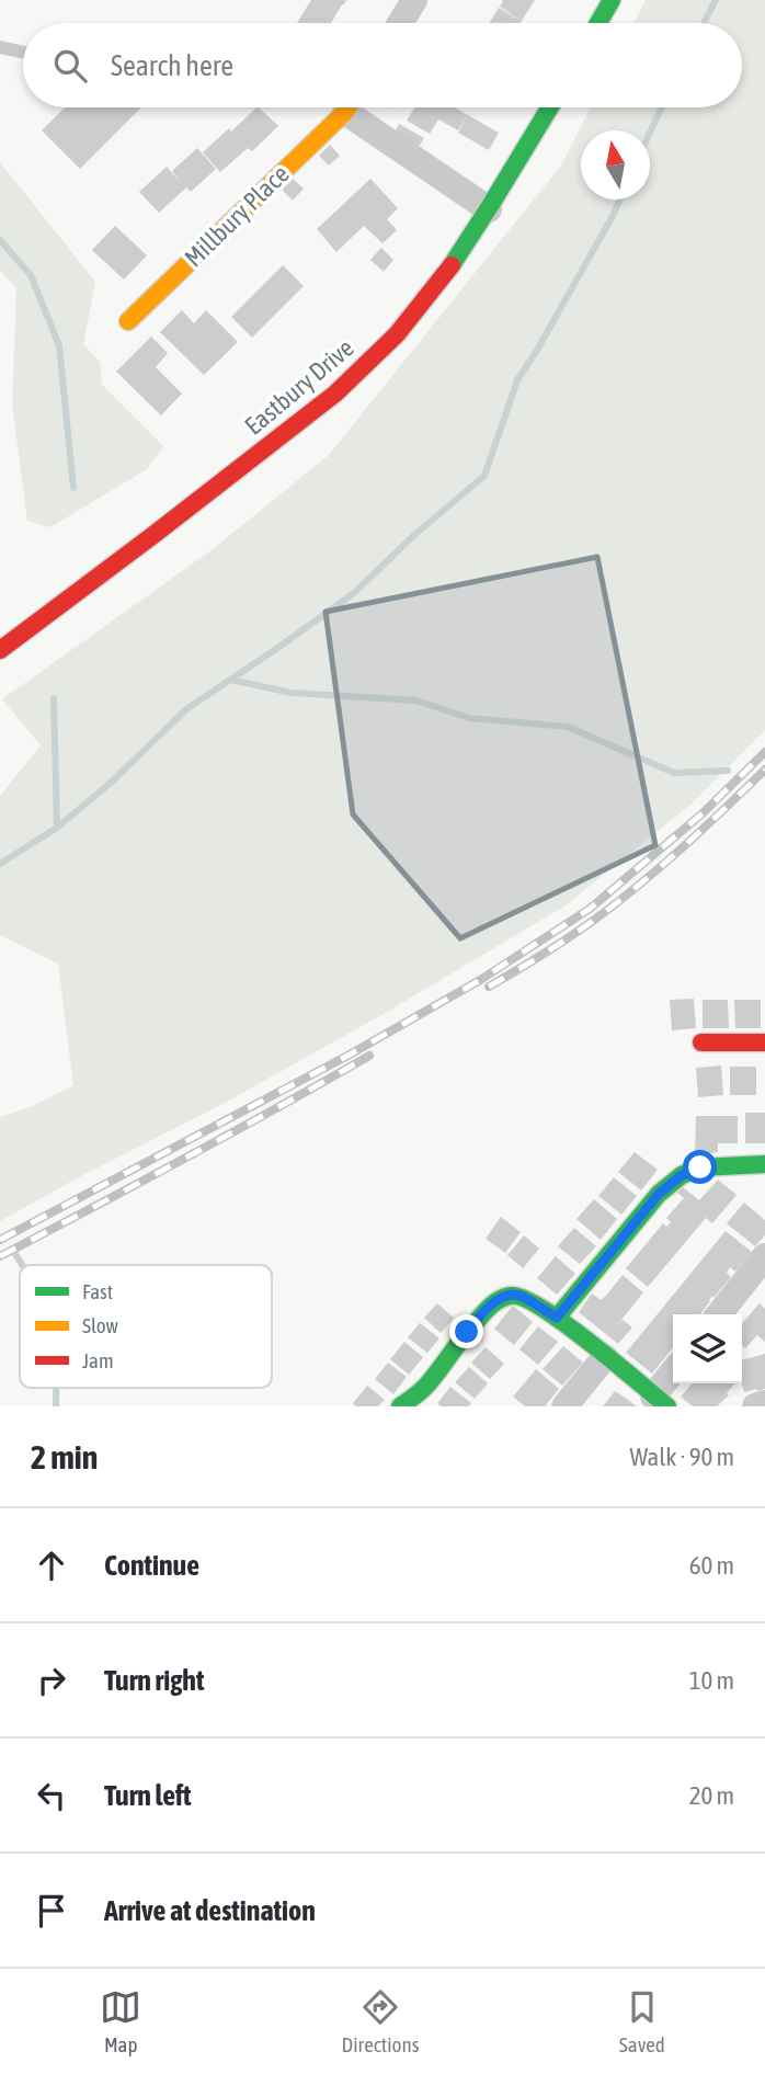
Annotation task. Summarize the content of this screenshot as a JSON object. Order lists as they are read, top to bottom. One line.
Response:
{"streets":{"street":["Millbury Place","Eastbury Drive"]},"crossings":[["Millbury Place","Eastbury Drive"]],"legend":["Fast","Slow","Jam"],"north":"top","page":{"search":"Search here","heading":["2 min","Walk · 90 m"],"list":[["Continue","60 m"],["Turn right","10 m"],["Turn left","20 m"],"Arrive at destination"],"nav":["Map","Directions","Saved"]}}
